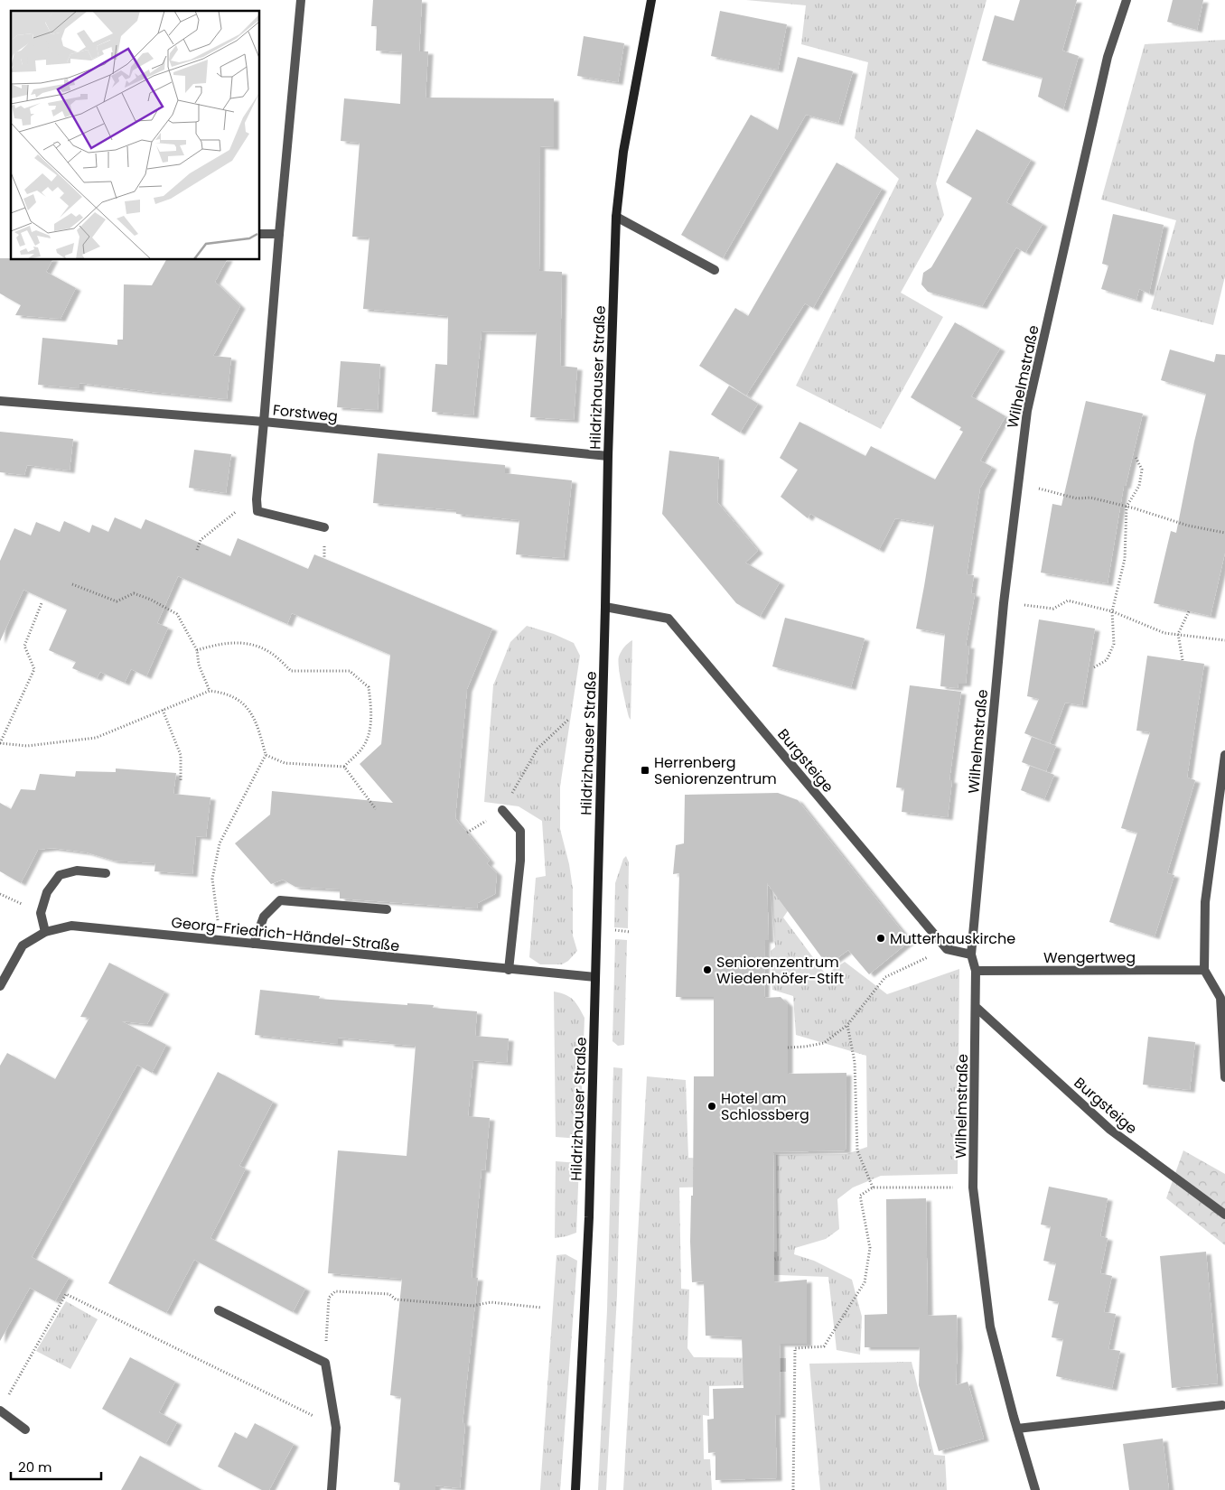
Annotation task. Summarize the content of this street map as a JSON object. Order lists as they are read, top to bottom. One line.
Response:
{"streets":{"main road":["Hildrizhauser Straße"],"street":["Wilhelmstraße","Forstweg","Burgsteige","Georg-Friedrich-Händel-Straße","Wengertweg"]},"crossings":[["Wilhelmstraße","Burgsteige"],["Wilhelmstraße","Wengertweg"],["Hildrizhauser Straße","Forstweg"],["Hildrizhauser Straße","Burgsteige"],["Hildrizhauser Straße","Georg-Friedrich-Händel-Straße"]],"places":{"transit":["Herrenberg Seniorenzentrum"],"other":["Mutterhauskirche","Seniorenzentrum Wiedenhöfer-Stift","Hotel am Schlossberg"]},"scale_bar":"20 m"}
